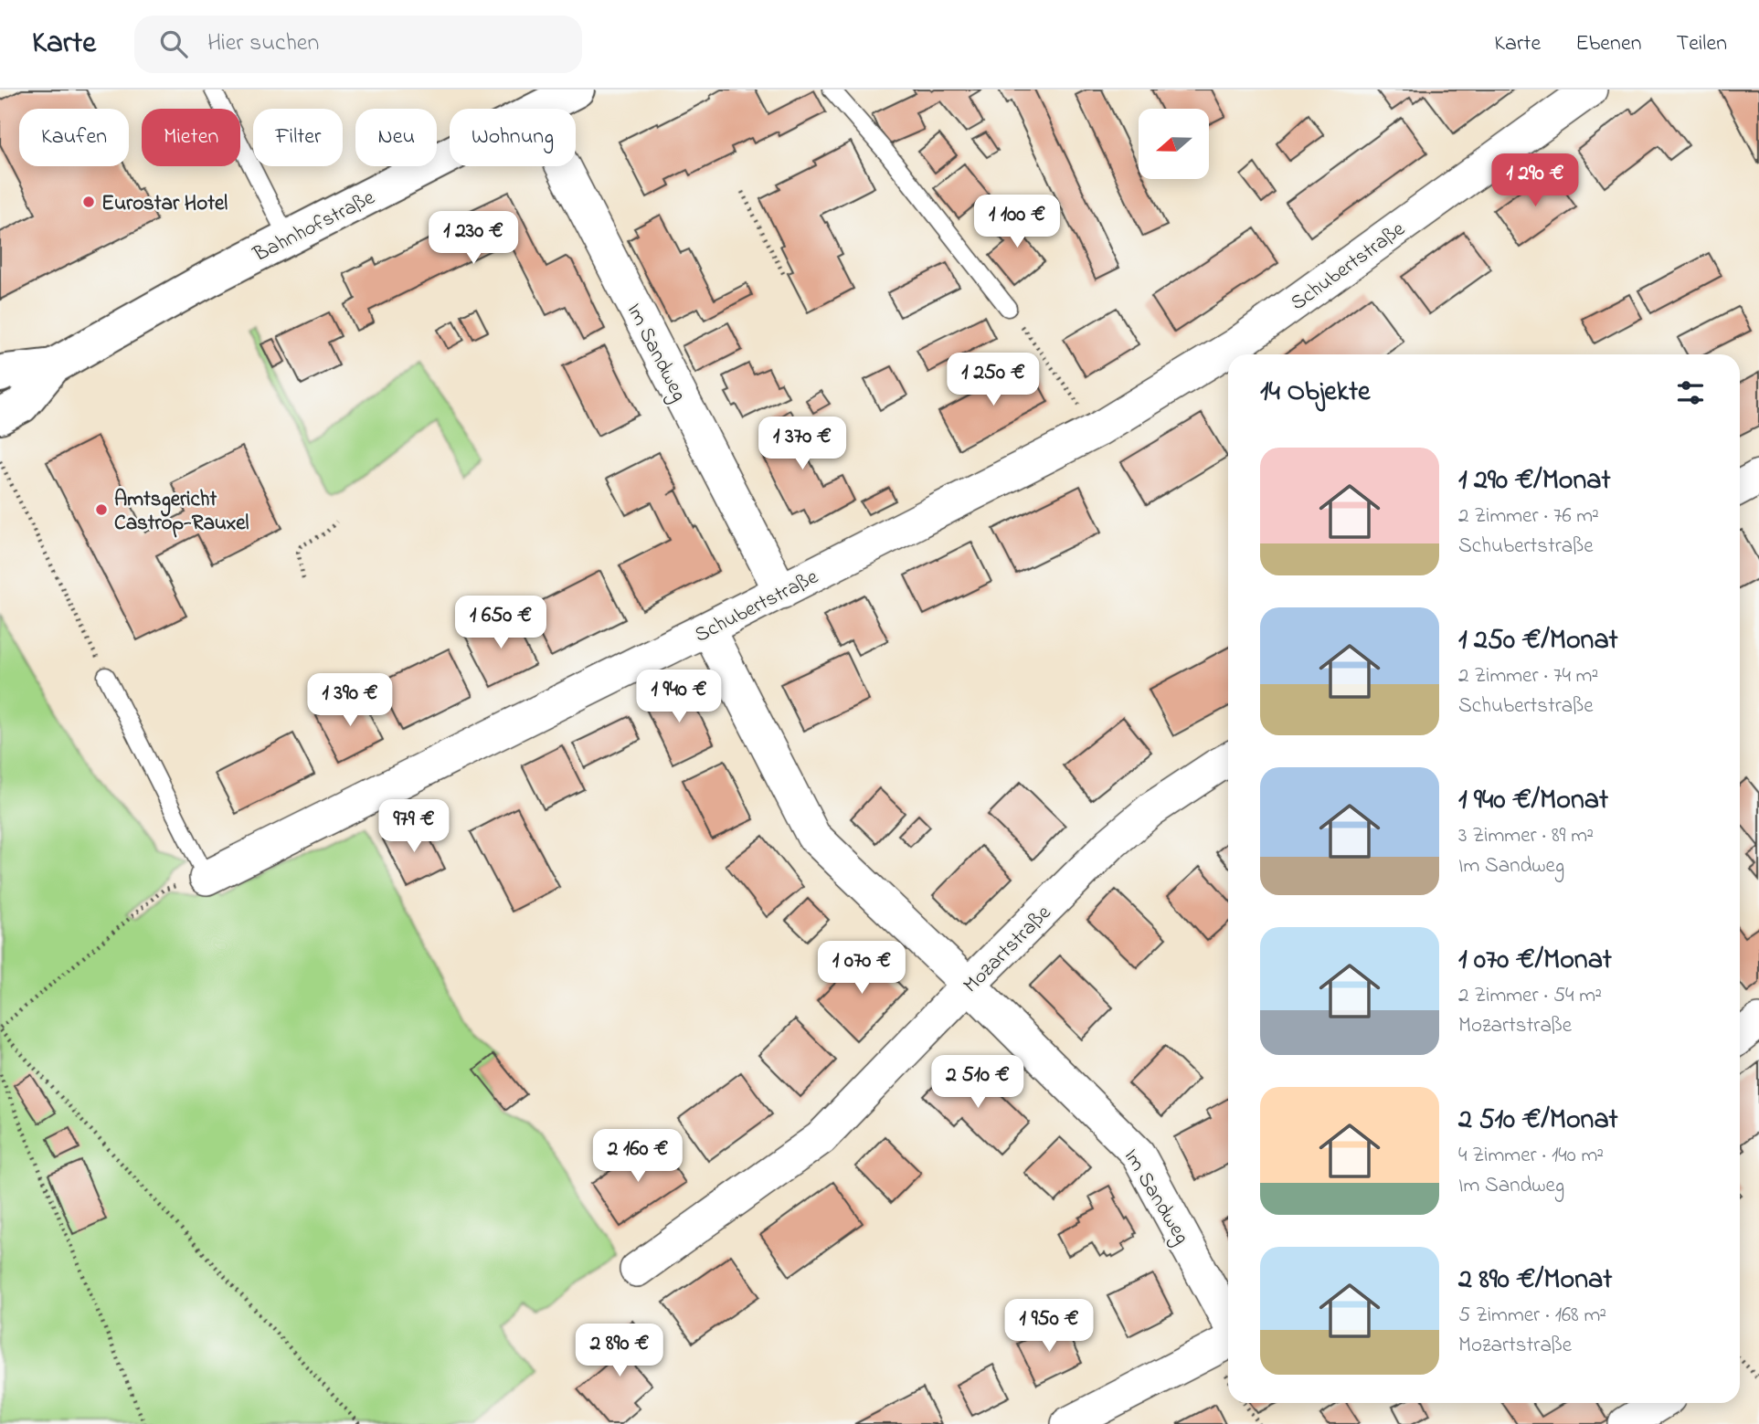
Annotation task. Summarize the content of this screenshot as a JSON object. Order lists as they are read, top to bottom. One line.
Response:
{"streets":{"main road":["Bahnhofstraße"],"street":["Schubertstraße","Im Sandweg","Mozartstraße"]},"crossings":[["Schubertstraße","Im Sandweg"],["Im Sandweg","Mozartstraße"]],"places":["Eurostar Hotel","Amtsgericht Castrop-Rauxel"],"north":"left","page":{"header":"Karte","search":"Hier suchen","nav":["Karte","Ebenen","Teilen"],"chip":["Kaufen","Mieten","Filter","Neu","Wohnung"],"price":["1 290 €","1 100 €","1 230 €","1 250 €","1 370 €","1 650 €","1 940 €","1 390 €","979 €","1 070 €","2 510 €","2 160 €","1 950 €","2 890 €"],"heading":"14 Objekte","list":[{"name":"1 290 €/Monat","note":"2 Zimmer · 76 m² · Schubertstraße"},{"name":"1 250 €/Monat","note":"2 Zimmer · 74 m² · Schubertstraße"},{"name":"1 940 €/Monat","note":"3 Zimmer · 89 m² · Im Sandweg"},{"name":"1 070 €/Monat","note":"2 Zimmer · 54 m² · Mozartstraße"},{"name":"2 510 €/Monat","note":"4 Zimmer · 140 m² · Im Sandweg"},{"name":"2 890 €/Monat","note":"5 Zimmer · 168 m² · Mozartstraße"}]}}
